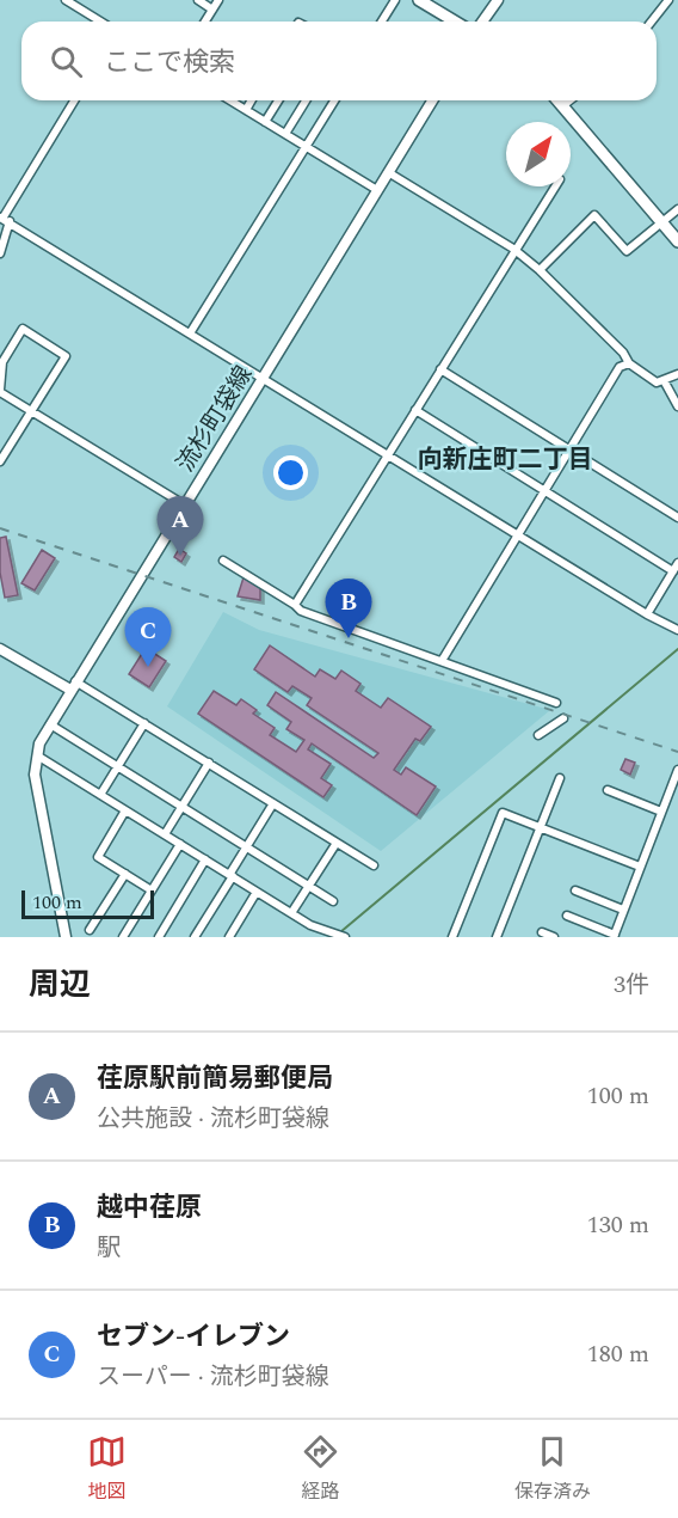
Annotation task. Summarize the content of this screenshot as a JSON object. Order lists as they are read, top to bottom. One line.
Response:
{"streets":{"main road":["流杉町袋線"]},"districts":["向新庄町二丁目"],"scale_bar":"100 m","north":"top right","page":{"search":"ここで検索","pins":["A","B","C"],"scale":"100 m","heading":["周辺","3件"],"list":[{"mark":"A","name":"荏原駅前簡易郵便局","note":"公共施設 · 流杉町袋線","value":"100 m"},{"mark":"B","name":"越中荏原","note":"駅","value":"130 m"},{"mark":"C","name":"セブン-イレブン","note":"スーパー · 流杉町袋線","value":"180 m"}],"nav":["地図","経路","保存済み"]}}
